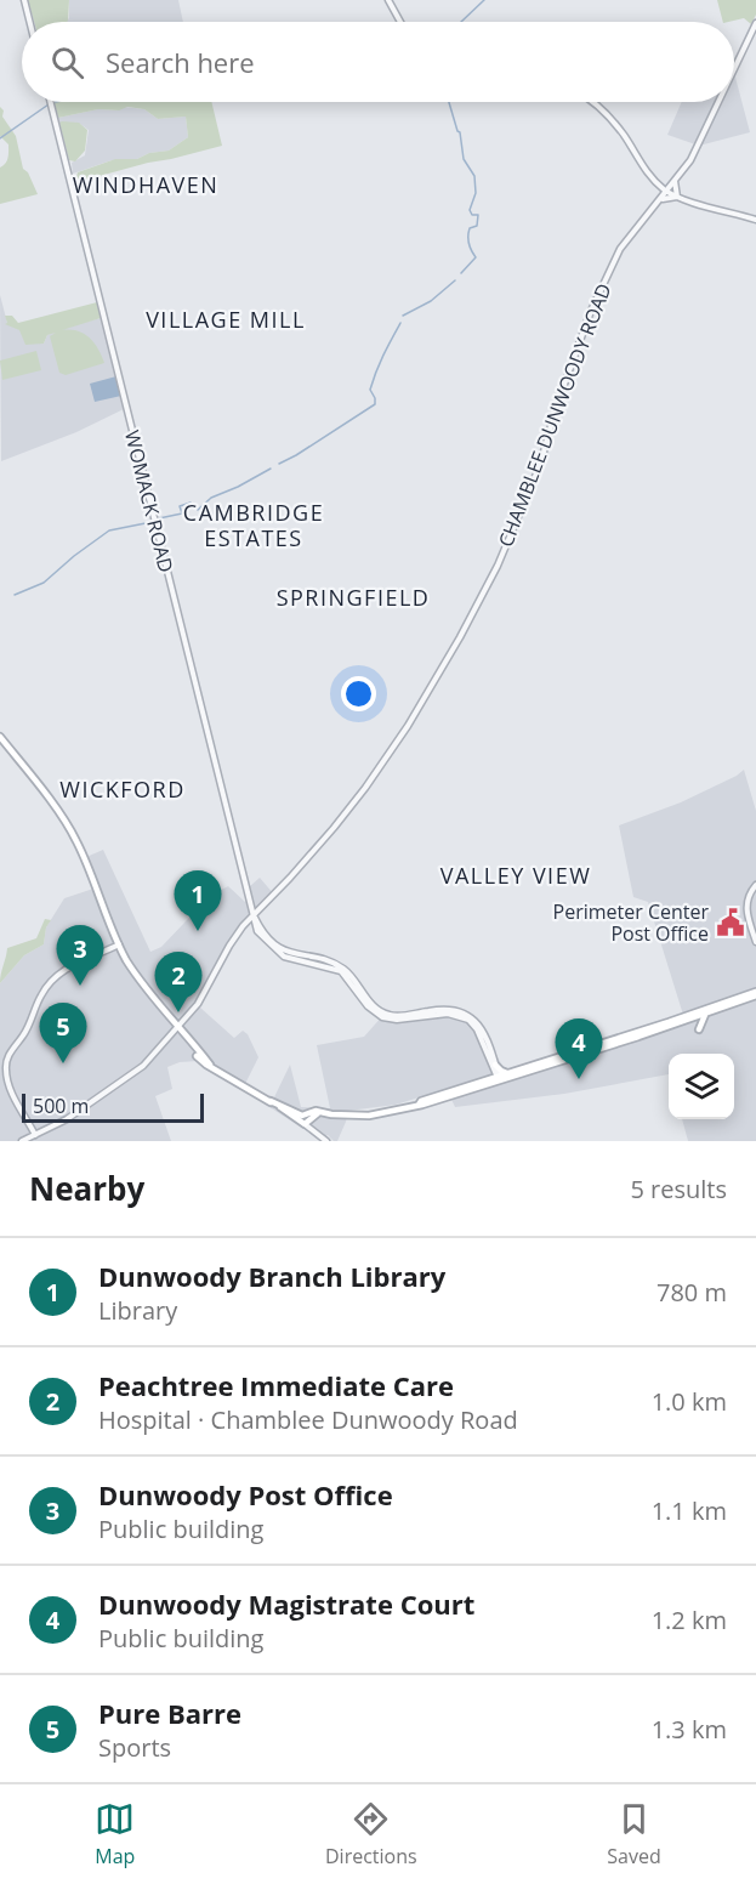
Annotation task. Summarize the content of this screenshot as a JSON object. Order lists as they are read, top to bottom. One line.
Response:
{"streets":{"street":["CHAMBLEE DUNWOODY ROAD","WOMACK ROAD"]},"crossings":[["CHAMBLEE DUNWOODY ROAD","WOMACK ROAD"]],"districts":["WINDHAVEN","VILLAGE MILL","CAMBRIDGE ESTATES","SPRINGFIELD","WICKFORD","VALLEY VIEW"],"places":{"public building":["Perimeter Center Post Office"]},"scale_bar":"500 m","page":{"search":"Search here","pins":["1","3","2","5","4"],"scale":"500 m","heading":["Nearby","5 results"],"list":[{"mark":"1","name":"Dunwoody Branch Library","note":"Library","value":"780 m"},{"mark":"2","name":"Peachtree Immediate Care","note":"Hospital · Chamblee Dunwoody Road","value":"1.0 km"},{"mark":"3","name":"Dunwoody Post Office","note":"Public building","value":"1.1 km"},{"mark":"4","name":"Dunwoody Magistrate Court","note":"Public building","value":"1.2 km"},{"mark":"5","name":"Pure Barre","note":"Sports","value":"1.3 km"}],"nav":["Map","Directions","Saved"]}}
